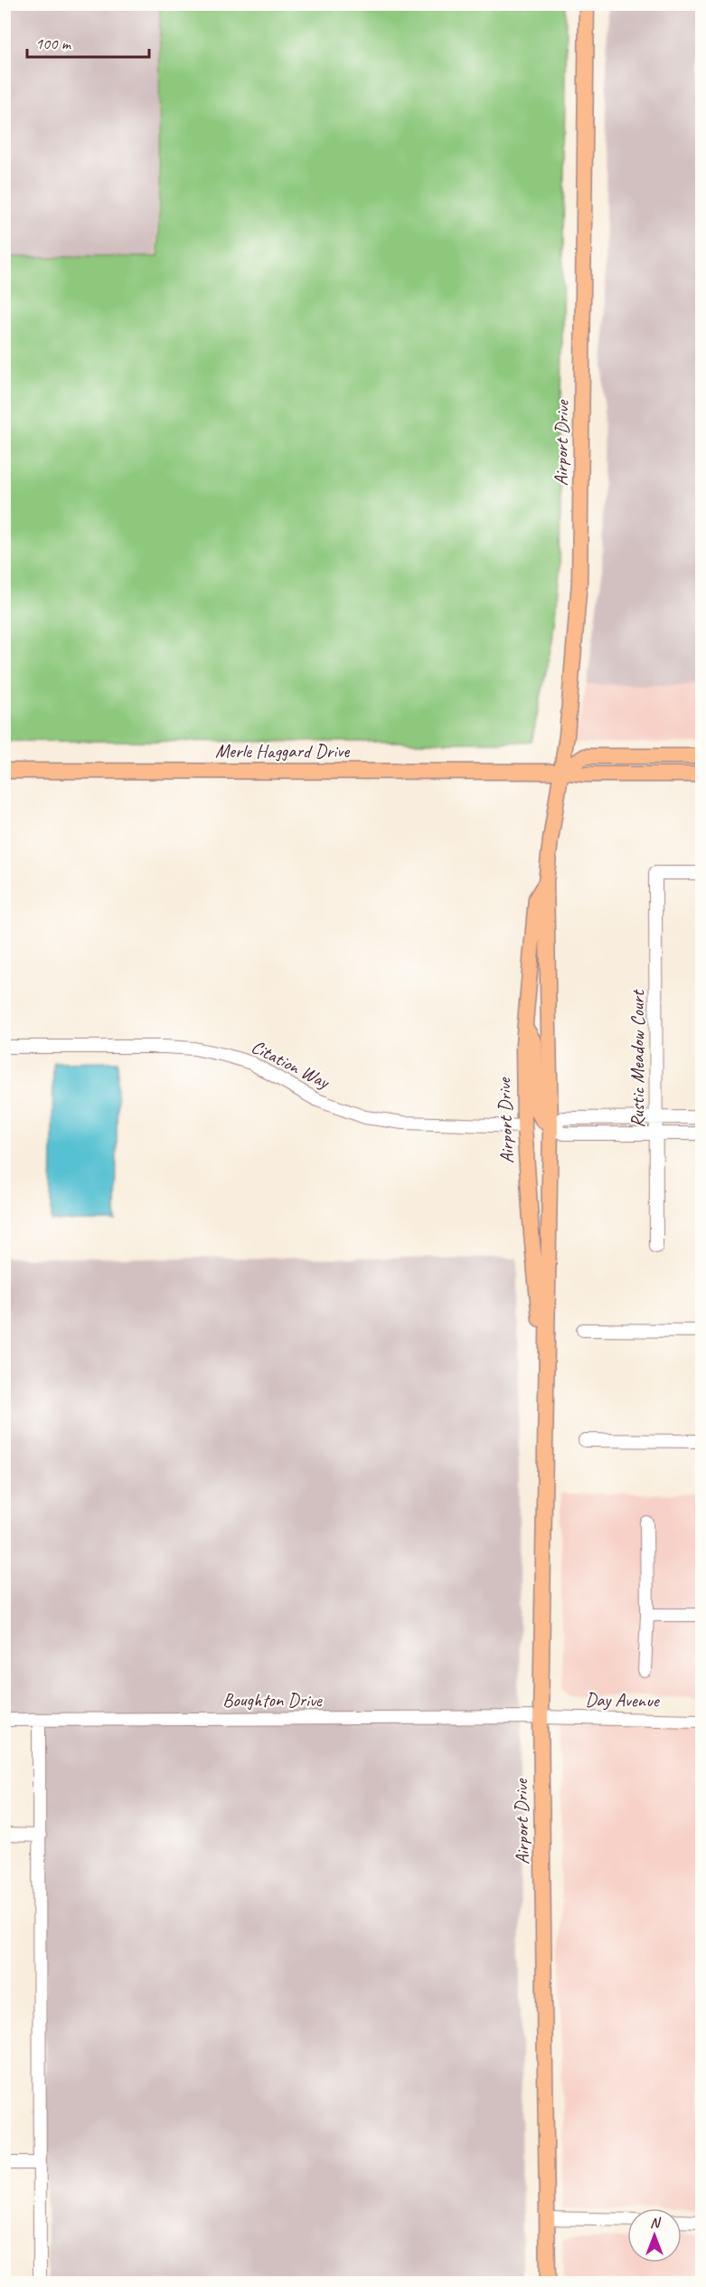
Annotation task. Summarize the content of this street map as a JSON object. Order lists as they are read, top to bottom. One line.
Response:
{"streets":{"main road":["Airport Drive","Merle Haggard Drive"],"street":["Rustic Meadow Court","Citation Way","Boughton Drive","Day Avenue"]},"crossings":[["Airport Drive","Merle Haggard Drive"],["Airport Drive","Citation Way"],["Airport Drive","Boughton Drive"],["Airport Drive","Day Avenue"],["Boughton Drive","Day Avenue"]],"scale_bar":"100 m","north":"top"}
